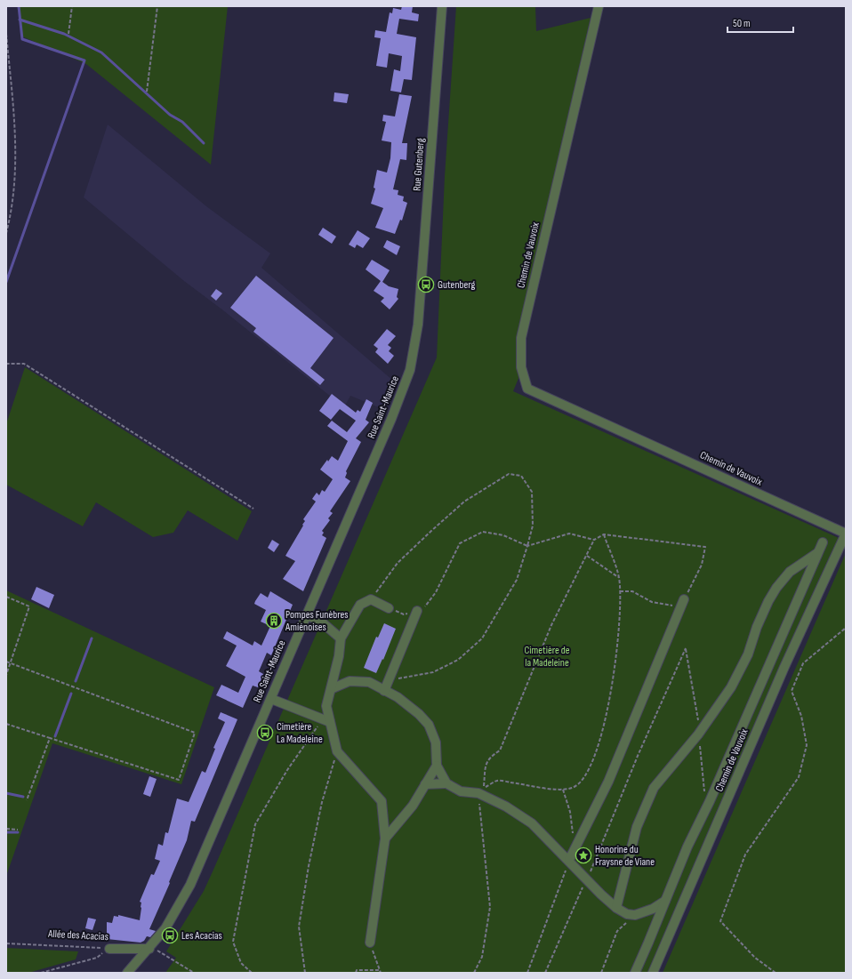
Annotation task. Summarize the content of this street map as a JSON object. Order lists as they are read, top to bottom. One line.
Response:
{"streets":{"street":["Rue Gutenberg","Chemin de Vauvoix","Rue Saint-Maurice","Allée des Acacias"]},"crossings":[["Rue Gutenberg","Rue Saint-Maurice"],["Rue Saint-Maurice","Allée des Acacias"]],"parks":["Cimetière de la Madeleine"],"places":{"bus stop":["Gutenberg","Cimetière La Madeleine","Les Acacias"],"building":["Pompes Funèbres Amiénoises"],"place":["Honorine du Fraysne de Viane"]},"scale_bar":"50 m"}
